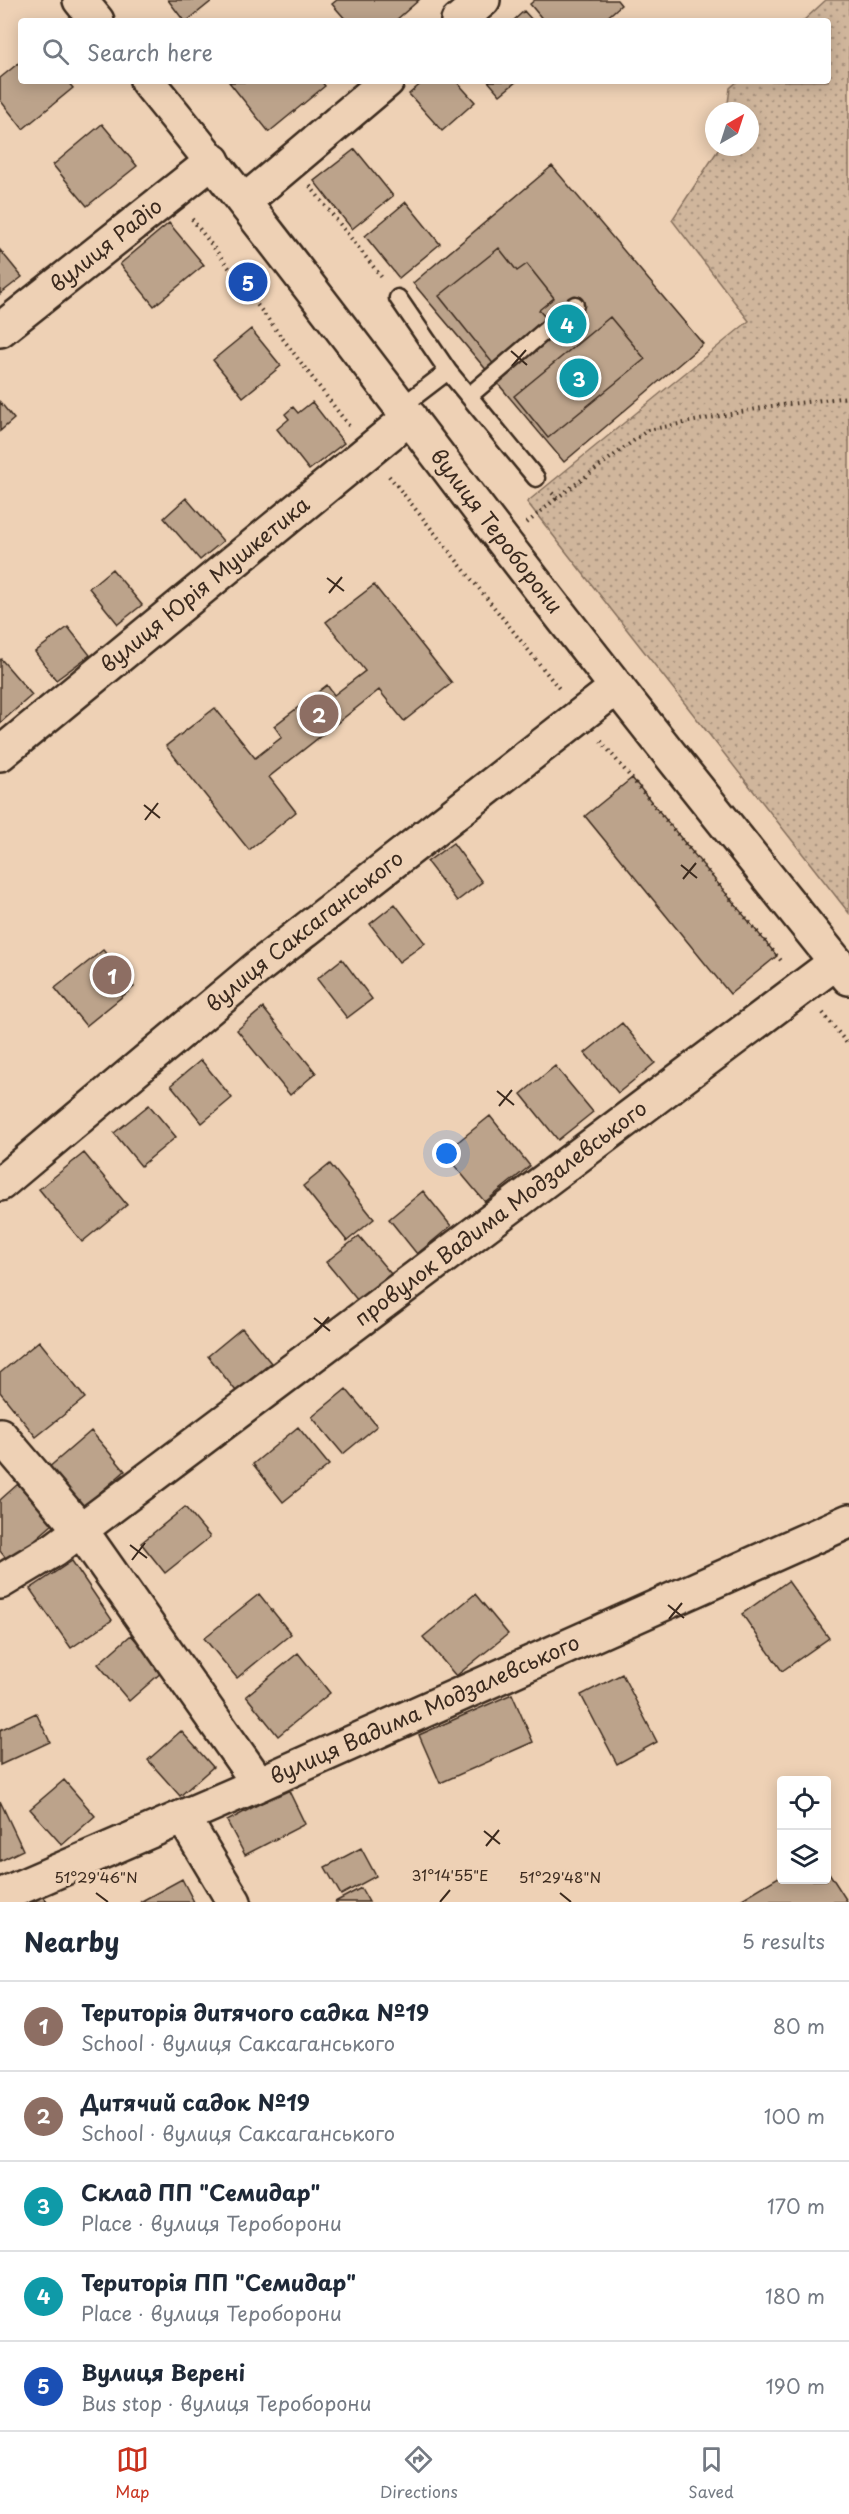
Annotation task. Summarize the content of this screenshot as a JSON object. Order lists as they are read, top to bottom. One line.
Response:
{"streets":{"street":["вулиця Радіо","вулиця Тероборони","вулиця Юрія Мушкетика","вулиця Саксаганського","провулок Вадима Модзалевського","вулиця Вадима Модзалевського"]},"crossings":[["вулиця Радіо","вулиця Тероборони"],["вулиця Тероборони","вулиця Юрія Мушкетика"],["вулиця Тероборони","вулиця Саксаганського"],["вулиця Тероборони","провулок Вадима Модзалевського"]],"north":"top right","page":{"search":"Search here","pins":["5","4","3","2","1"],"heading":["Nearby","5 results"],"list":[{"mark":"1","name":"Територія дитячого садка №19","note":"School · вулиця Саксаганського","value":"80 m"},{"mark":"2","name":"Дитячий садок №19","note":"School · вулиця Саксаганського","value":"100 m"},{"mark":"3","name":"Склад ПП \"Семидар\"","note":"Place · вулиця Тероборони","value":"170 m"},{"mark":"4","name":"Територія ПП \"Семидар\"","note":"Place · вулиця Тероборони","value":"180 m"},{"mark":"5","name":"Вулиця Верені","note":"Bus stop · вулиця Тероборони","value":"190 m"}],"nav":["Map","Directions","Saved"]},"coordinates":["31°14'55\"E","51°29'46\"N","51°29'48\"N"]}
